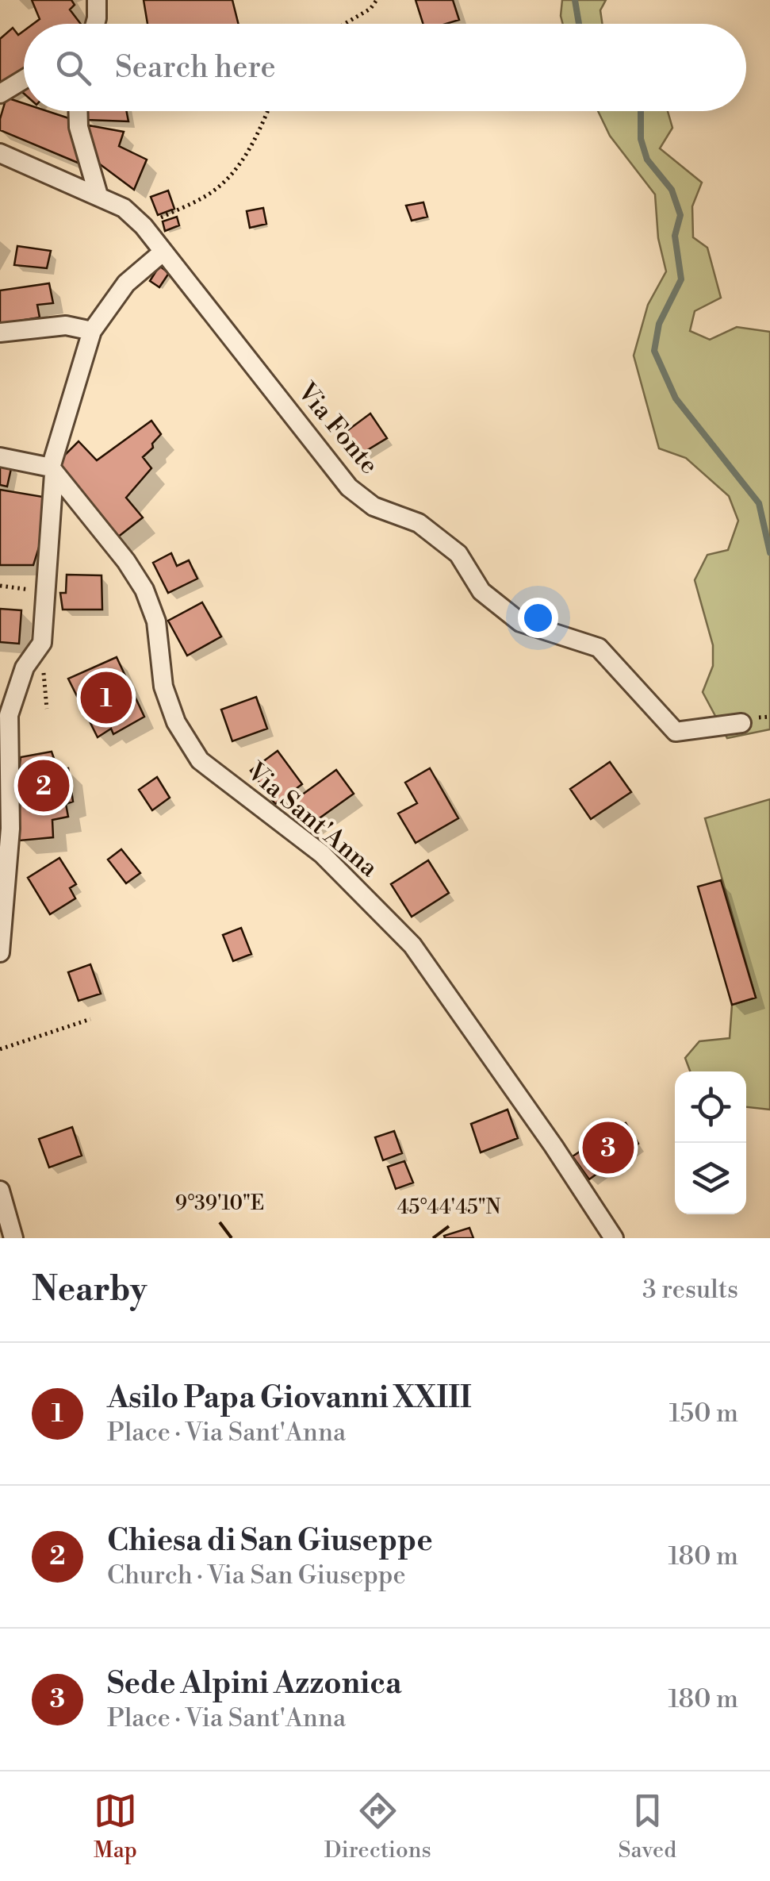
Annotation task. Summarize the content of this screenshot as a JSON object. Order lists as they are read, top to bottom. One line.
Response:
{"streets":{"street":["Via Fonte","Via Sant'Anna"]},"page":{"search":"Search here","pins":["1","2","3"],"heading":["Nearby","3 results"],"list":[{"mark":"1","name":"Asilo Papa Giovanni XXIII","note":"Place · Via Sant'Anna","value":"150 m"},{"mark":"2","name":"Chiesa di San Giuseppe","note":"Church · Via San Giuseppe","value":"180 m"},{"mark":"3","name":"Sede Alpini Azzonica","note":"Place · Via Sant'Anna","value":"180 m"}],"nav":["Map","Directions","Saved"]},"coordinates":["9°39'10\"E","45°44'45\"N"]}
